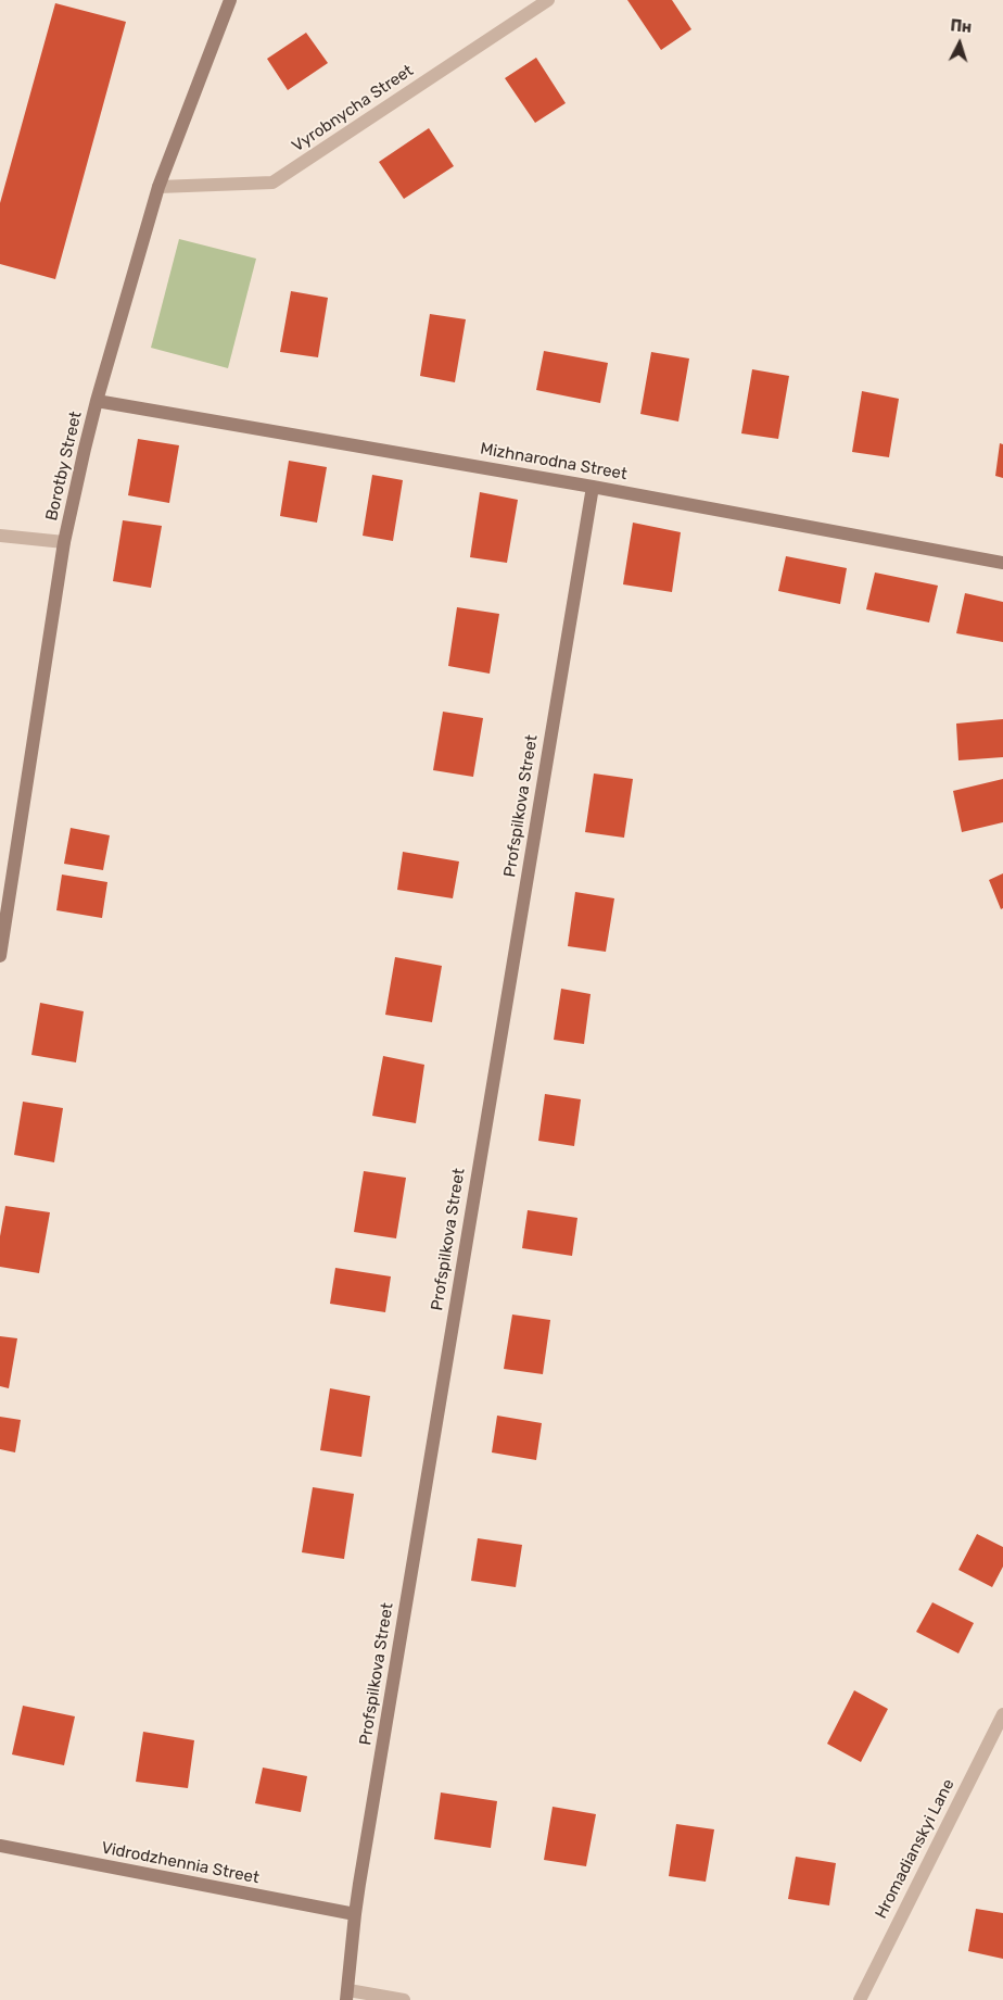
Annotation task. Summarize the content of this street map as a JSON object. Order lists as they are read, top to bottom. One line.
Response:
{"streets":{"street":["Vyrobnycha Street","Mizhnarodna Street","Borotby Street","Profspilkova Street","Hromadianskyi Lane","Vidrodzhennia Street"]},"crossings":[["Vyrobnycha Street","Borotby Street"],["Mizhnarodna Street","Borotby Street"],["Mizhnarodna Street","Profspilkova Street"],["Profspilkova Street","Vidrodzhennia Street"]],"north":"top"}
